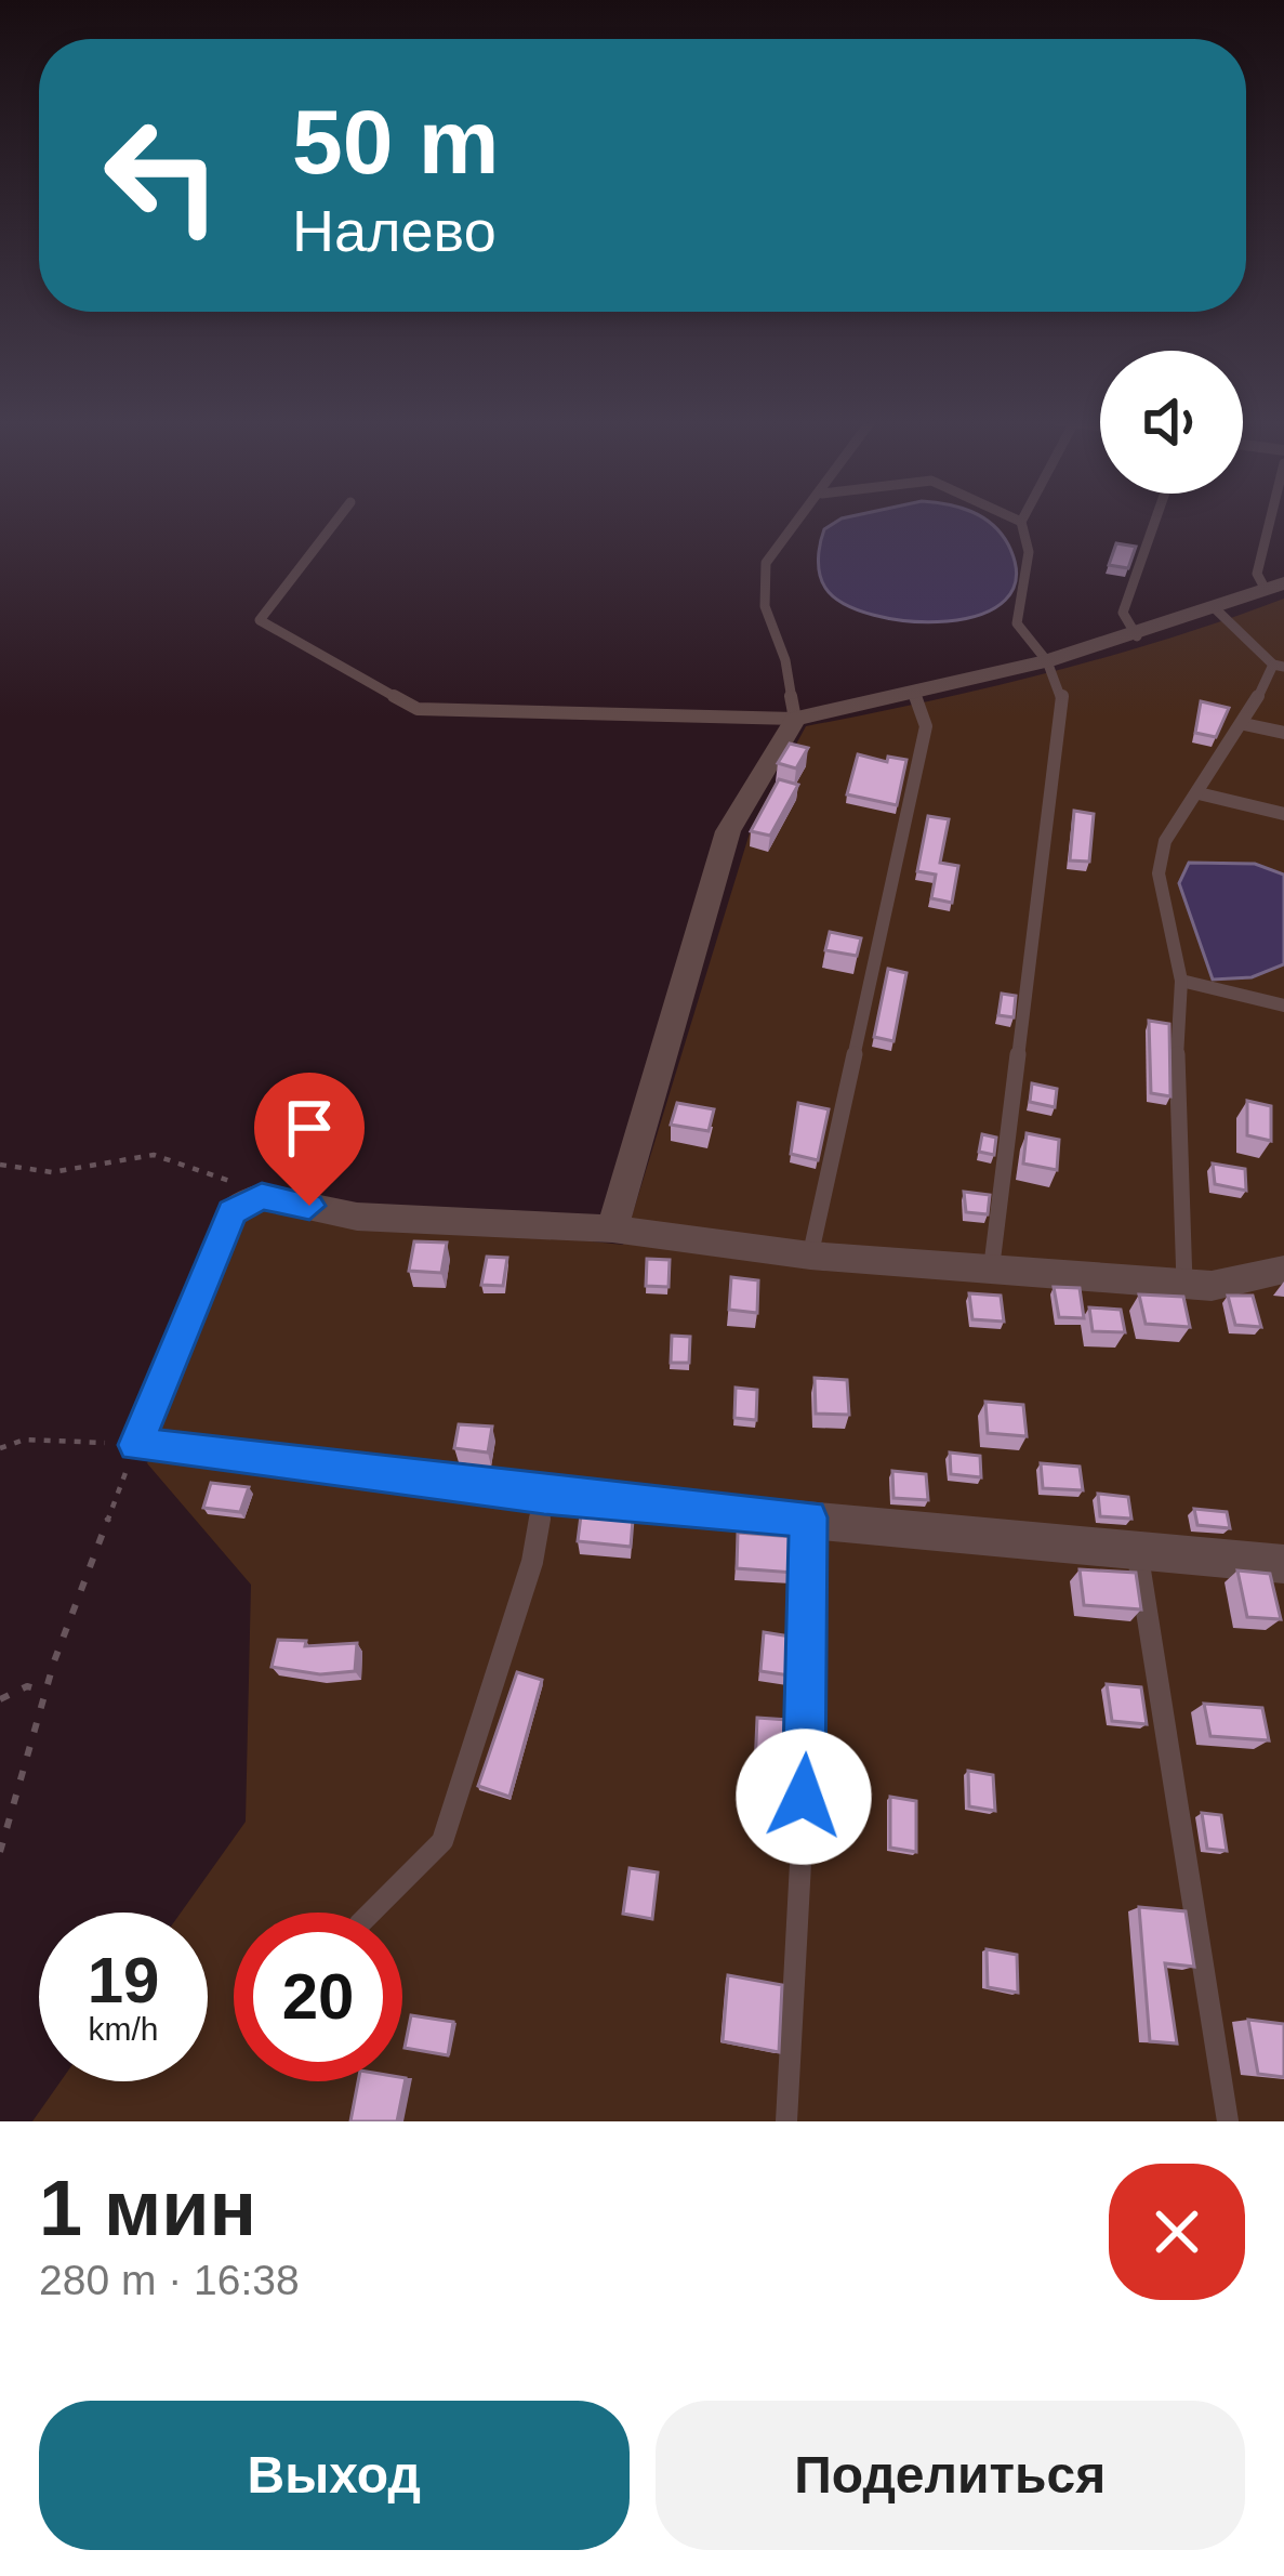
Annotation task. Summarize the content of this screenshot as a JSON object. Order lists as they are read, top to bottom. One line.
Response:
{"page":{"turn":["50 m","Налево"],"speed":"19 km/h","limit":"20","heading":["1 мин","280 m · 16:38"],"buttons":["Выход","Поделиться"]}}
